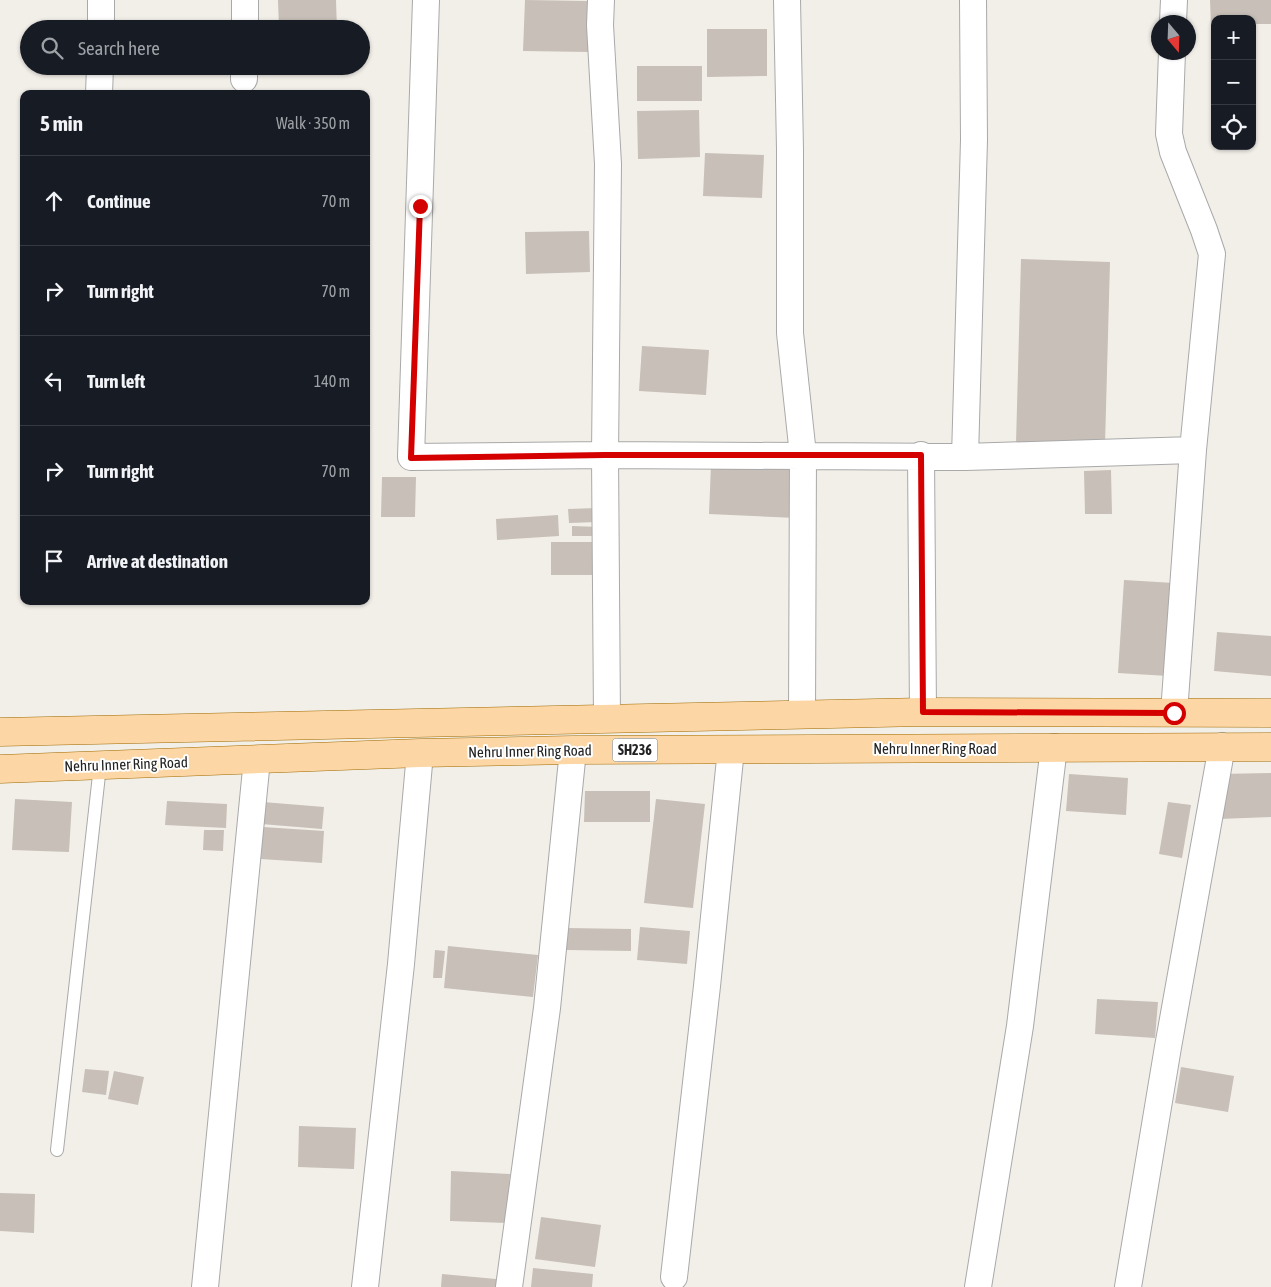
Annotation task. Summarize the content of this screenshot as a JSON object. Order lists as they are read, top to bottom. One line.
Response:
{"streets":{"main road":["Nehru Inner Ring Road","SH236"]},"north":"bottom","page":{"map_buttons":["+","−"],"search":"Search here","heading":["5 min","Walk · 350 m"],"list":[["Continue","70 m"],["Turn right","70 m"],["Turn left","140 m"],["Turn right","70 m"],"Arrive at destination"]}}
